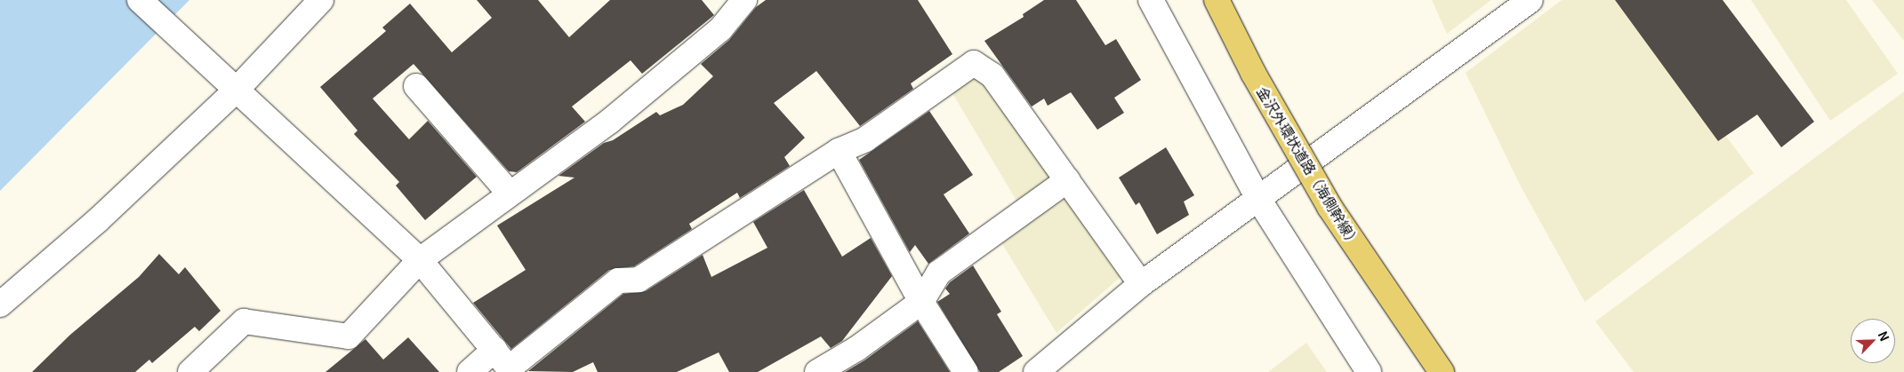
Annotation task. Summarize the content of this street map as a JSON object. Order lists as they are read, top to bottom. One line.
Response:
{"streets":{"main road":["金沢外環状道路（海側幹線）"]},"north":"top right"}
